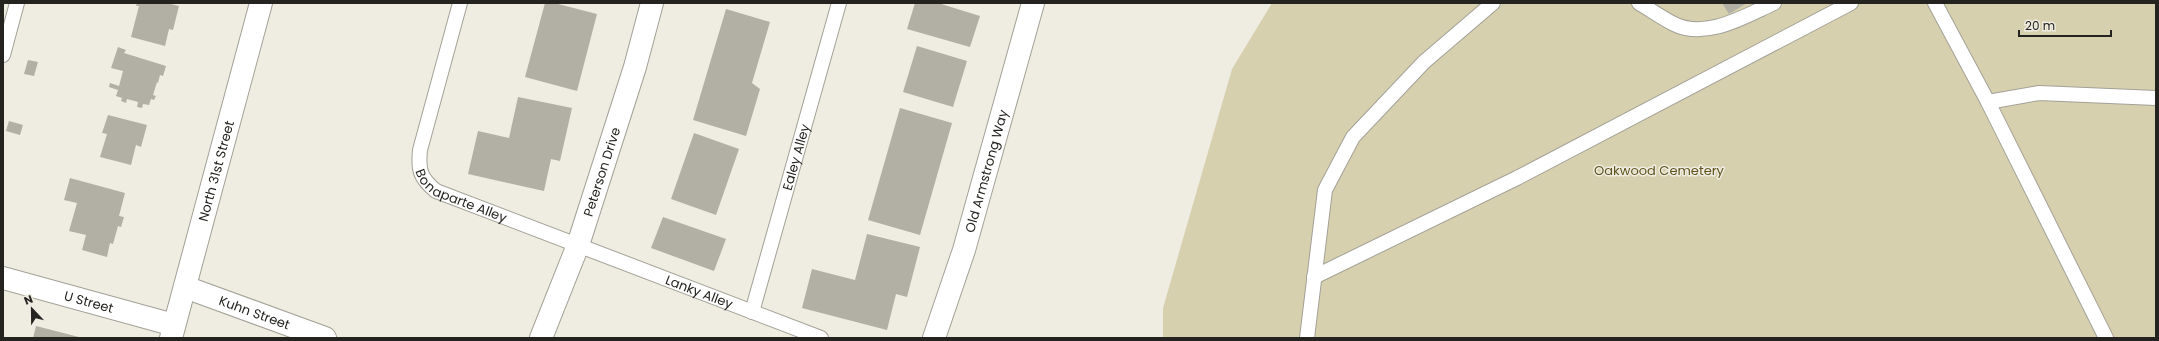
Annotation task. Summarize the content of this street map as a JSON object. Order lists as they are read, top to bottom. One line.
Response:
{"streets":{"street":["North 31st Street","Old Armstrong Way","Peterson Drive","U Street","Kuhn Street"],"lane":["Ealey Alley","Bonaparte Alley","Lanky Alley"]},"crossings":[["Ealey Alley","Lanky Alley"],["North 31st Street","U Street"],["North 31st Street","Kuhn Street"],["Peterson Drive","Bonaparte Alley"],["Peterson Drive","Lanky Alley"],["Bonaparte Alley","Lanky Alley"]],"parks":["Oakwood Cemetery"],"scale_bar":"20 m","north":"top"}
